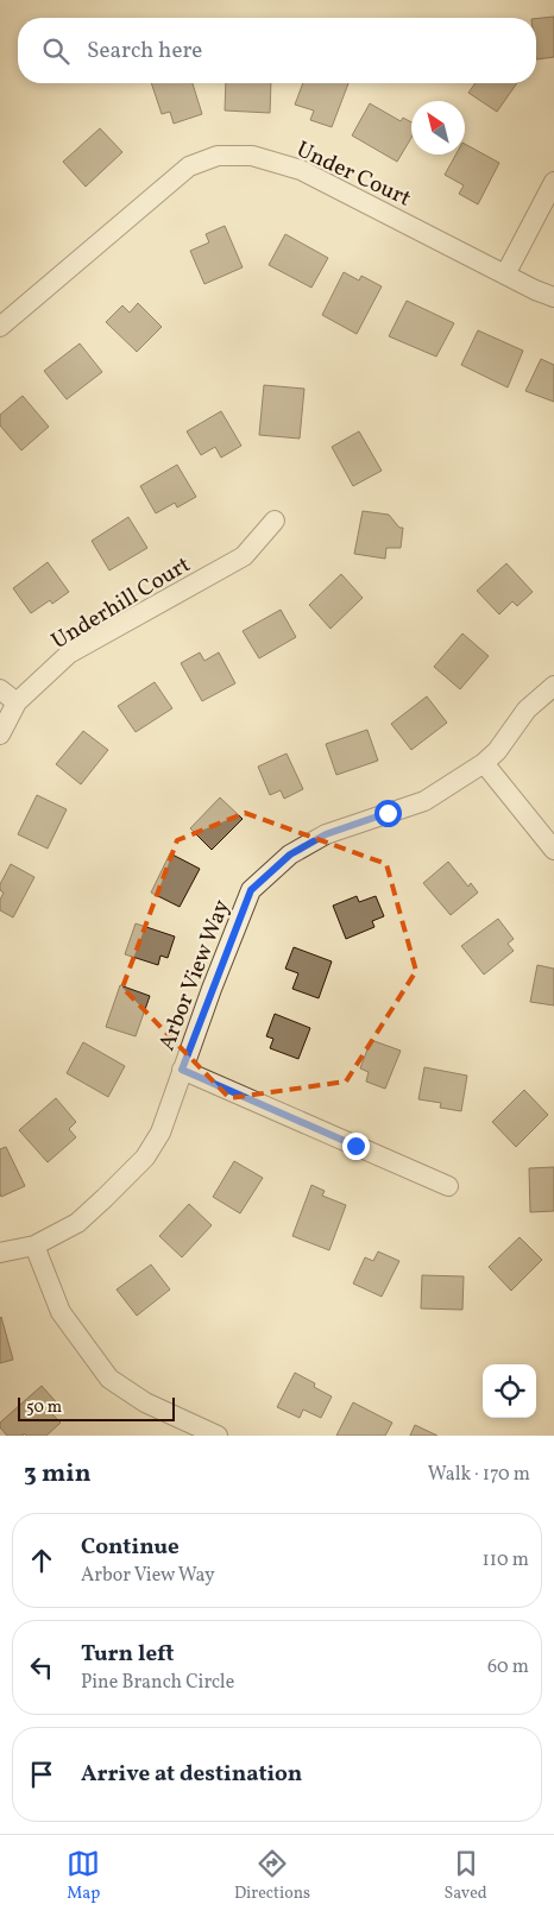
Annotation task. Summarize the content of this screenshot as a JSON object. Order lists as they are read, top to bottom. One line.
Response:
{"streets":{"street":["Under Court","Underhill Court","Arbor View Way"]},"scale_bar":"50 m","north":"top left","page":{"search":"Search here","scale":"50 m","heading":["3 min","Walk · 170 m"],"list":[["Continue","Arbor View Way","110 m"],["Turn left","Pine Branch Circle","60 m"],"Arrive at destination"],"nav":["Map","Directions","Saved"]}}
